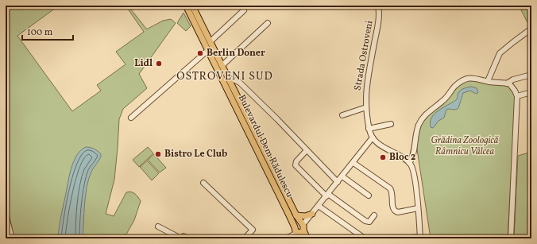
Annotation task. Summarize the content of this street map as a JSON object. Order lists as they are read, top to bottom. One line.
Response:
{"streets":{"main road":["Bulevardul Dem Rădulescu"],"street":["Strada Ostroveni"]},"districts":["OSTROVENI SUD"],"parks":["Grădina Zoologică Râmnicu Vâlcea"],"places":["Berlin Doner","Lidl","Bistro Le Club","Bloc 2"],"scale_bar":"100 m"}
